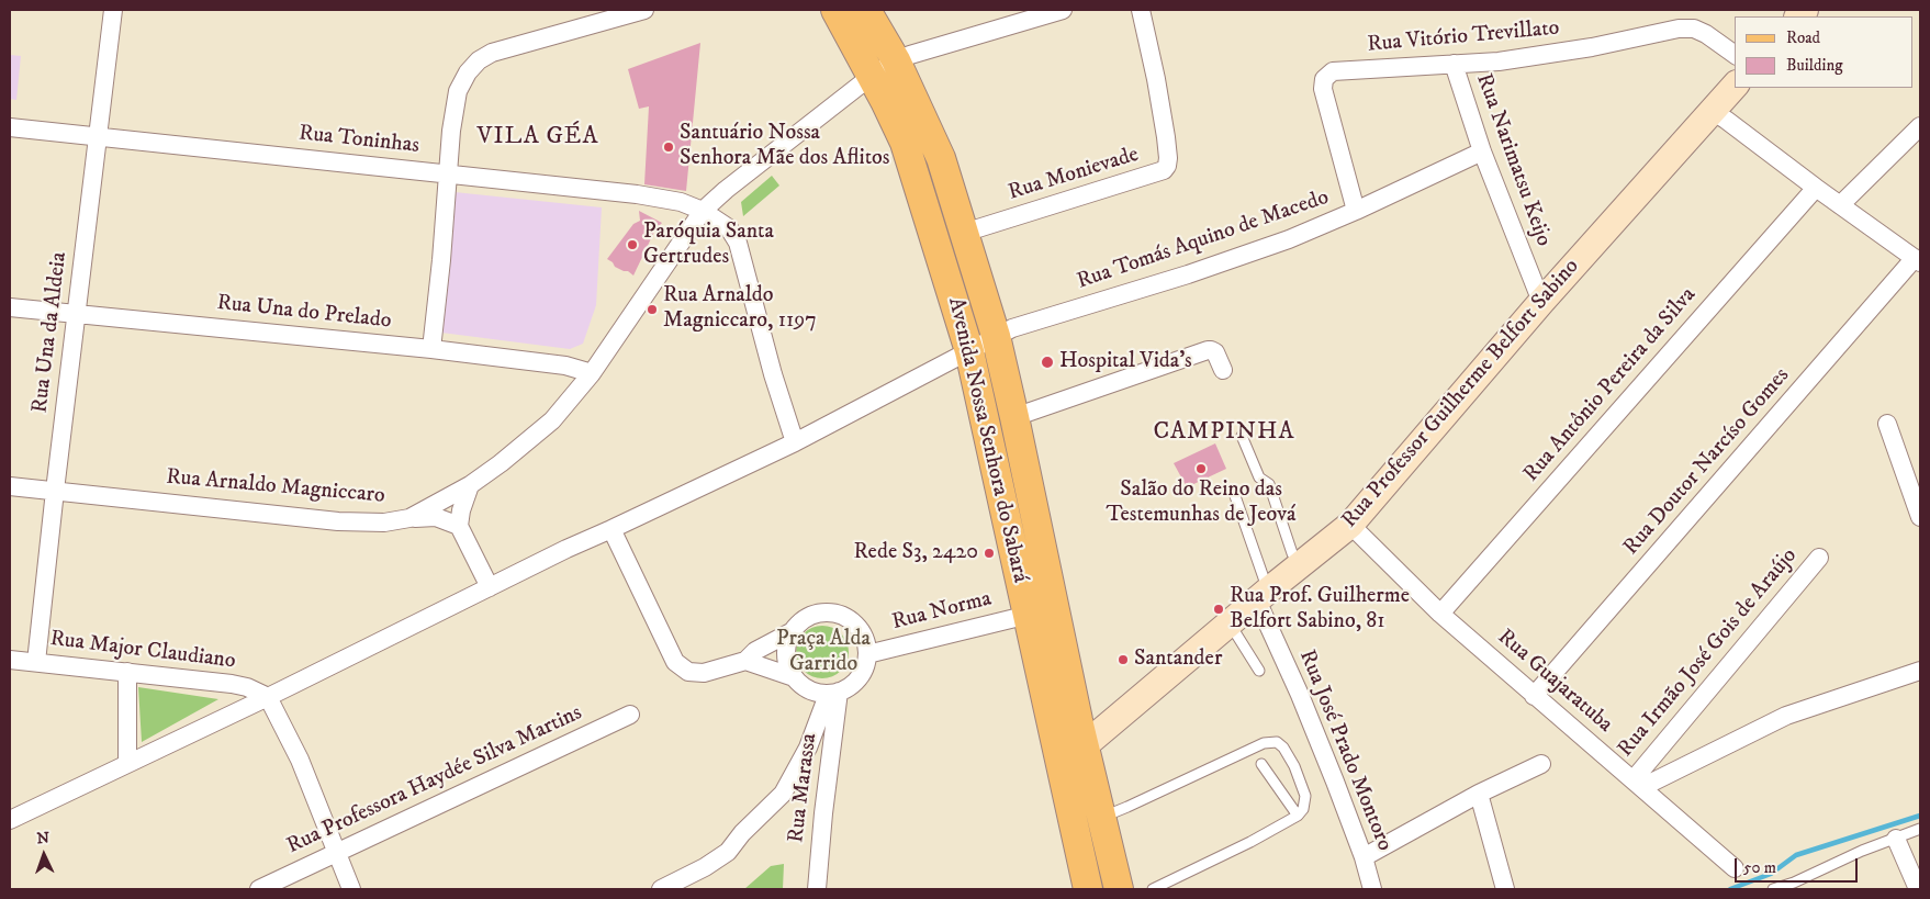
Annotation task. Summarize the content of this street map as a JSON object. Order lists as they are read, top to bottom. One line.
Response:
{"streets":{"main road":["Avenida Nossa Senhora do Sabará"],"street":["Rua Vitório Trevillato","Rua Toninhas","Rua Narimatsu Keijo","Rua Monievade","Rua Tomás Aquino de Macedo","Rua Una do Prelado","Rua Una da Aldeia","Rua Antônio Pereira da Silva","Rua Professor Guilherme Belfort Sabino","Rua Doutor Narcíso Gomes","Rua Arnaldo Magniccaro","Rua Norma","Rua Major Claudiano","Rua Irmão José Gois de Araújo","Rua Guajaratuba","Rua José Prado Montoro","Rua Professora Haydée Silva Martins","Rua Marassa"]},"crossings":[["Rua Vitório Trevillato","Rua Narimatsu Keijo"],["Rua Vitório Trevillato","Rua Tomás Aquino de Macedo"],["Rua Toninhas","Rua Tomás Aquino de Macedo"],["Rua Toninhas","Rua Una da Aldeia"],["Rua Toninhas","Rua Arnaldo Magniccaro"],["Rua Narimatsu Keijo","Rua Tomás Aquino de Macedo"],["Rua Narimatsu Keijo","Rua Professor Guilherme Belfort Sabino"],["Rua Monievade","Avenida Nossa Senhora do Sabará"],["Rua Tomás Aquino de Macedo","Avenida Nossa Senhora do Sabará"],["Rua Tomás Aquino de Macedo","Rua Major Claudiano"],["Rua Una do Prelado","Rua Una da Aldeia"],["Rua Una do Prelado","Rua Arnaldo Magniccaro"],["Rua Una da Aldeia","Rua Arnaldo Magniccaro"],["Rua Una da Aldeia","Rua Major Claudiano"],["Rua Antônio Pereira da Silva","Rua Guajaratuba"],["Rua Professor Guilherme Belfort Sabino","Avenida Nossa Senhora do Sabará"],["Rua Professor Guilherme Belfort Sabino","Rua Guajaratuba"],["Rua Professor Guilherme Belfort Sabino","Rua José Prado Montoro"],["Avenida Nossa Senhora do Sabará","Rua Arnaldo Magniccaro"],["Avenida Nossa Senhora do Sabará","Rua Norma"],["Rua Doutor Narcíso Gomes","Rua Guajaratuba"],["Rua Norma","Rua Marassa"],["Rua Irmão José Gois de Araújo","Rua Guajaratuba"]],"districts":["VILA GÉA","CAMPINHA"],"parks":["Praça Alda Garrido"],"places":["Santuário Nossa Senhora Mãe dos Aflitos","Paróquia Santa Gertrudes","Rua Arnaldo Magniccaro, 1197","Hospital Vida's","Salão do Reino das Testemunhas de Jeová","Rede S3, 2420","Rua Prof. Guilherme Belfort Sabino, 81","Santander"],"legend":["Road","Building"],"scale_bar":"50 m","north":"top"}
